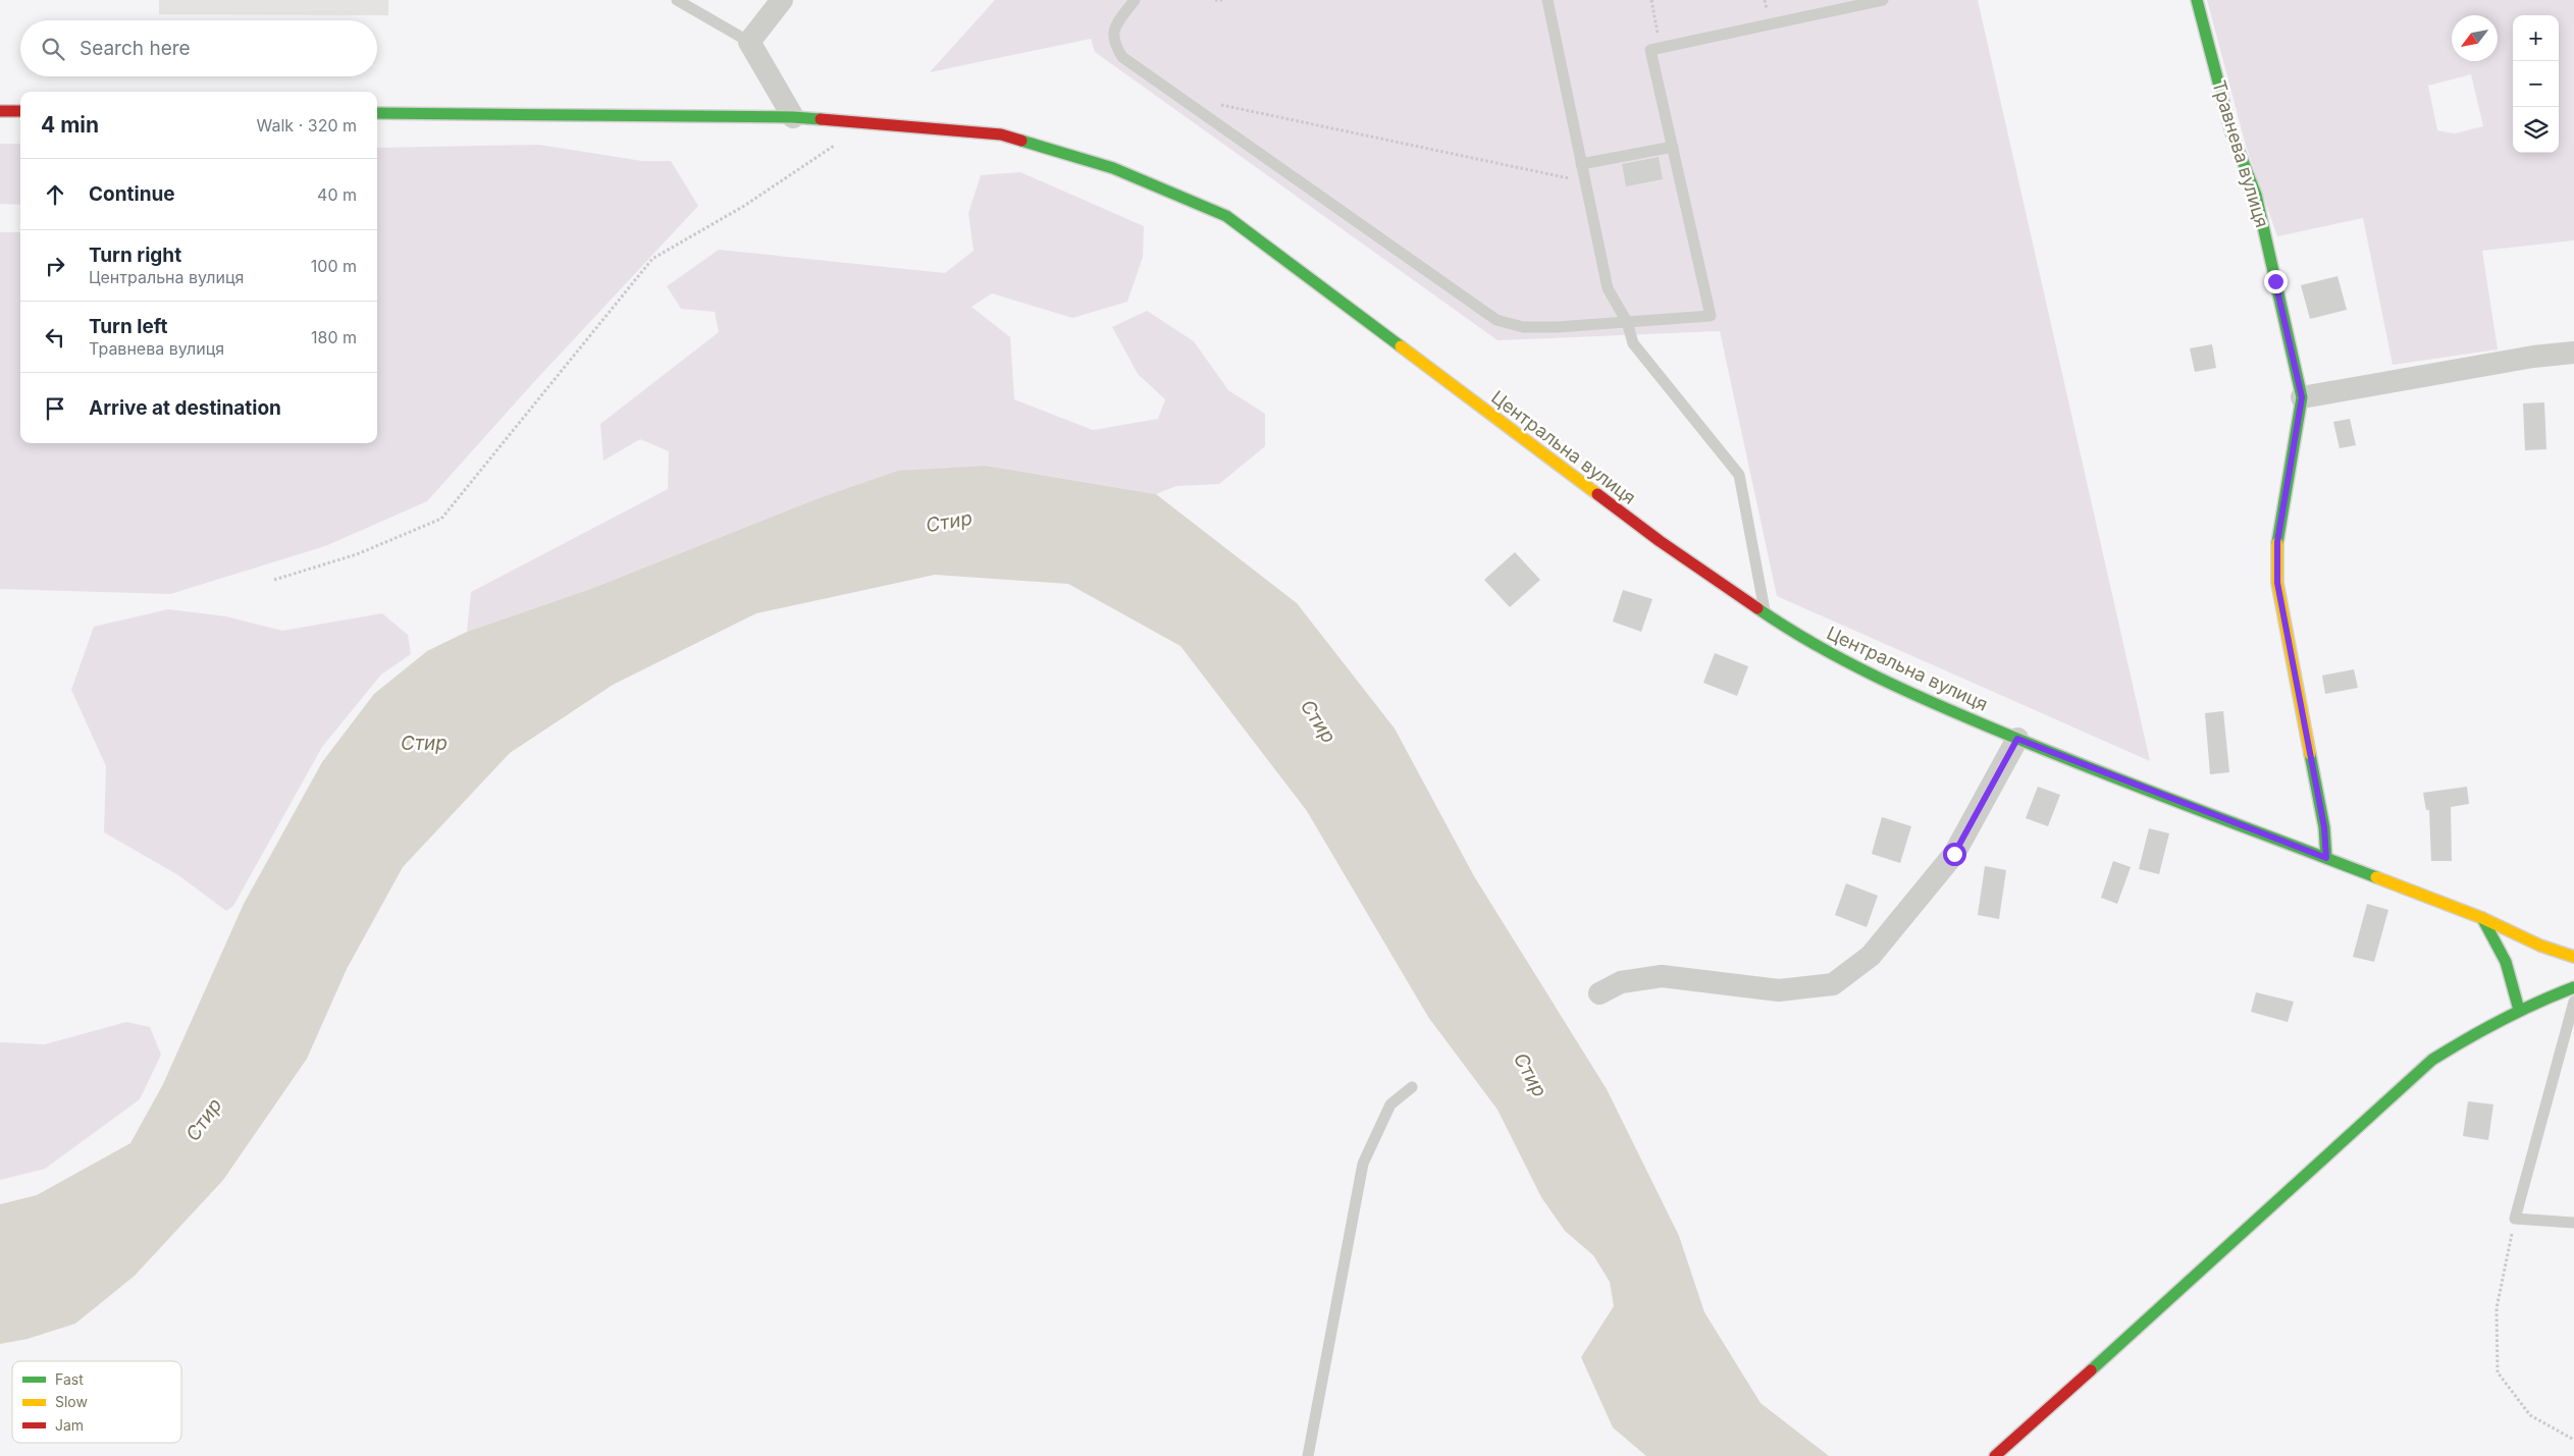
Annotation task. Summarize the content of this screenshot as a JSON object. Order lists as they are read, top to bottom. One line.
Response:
{"streets":{"street":["Травнева вулиця","Центральна вулиця"]},"crossings":[["Травнева вулиця","Центральна вулиця"]],"water":["Стир"],"legend":["Fast","Slow","Jam"],"north":"bottom left","page":{"map_buttons":["+","−"],"search":"Search here","heading":["4 min","Walk · 320 m"],"list":[["Continue","40 m"],["Turn right","Центральна вулиця","100 m"],["Turn left","Травнева вулиця","180 m"],"Arrive at destination"]}}
